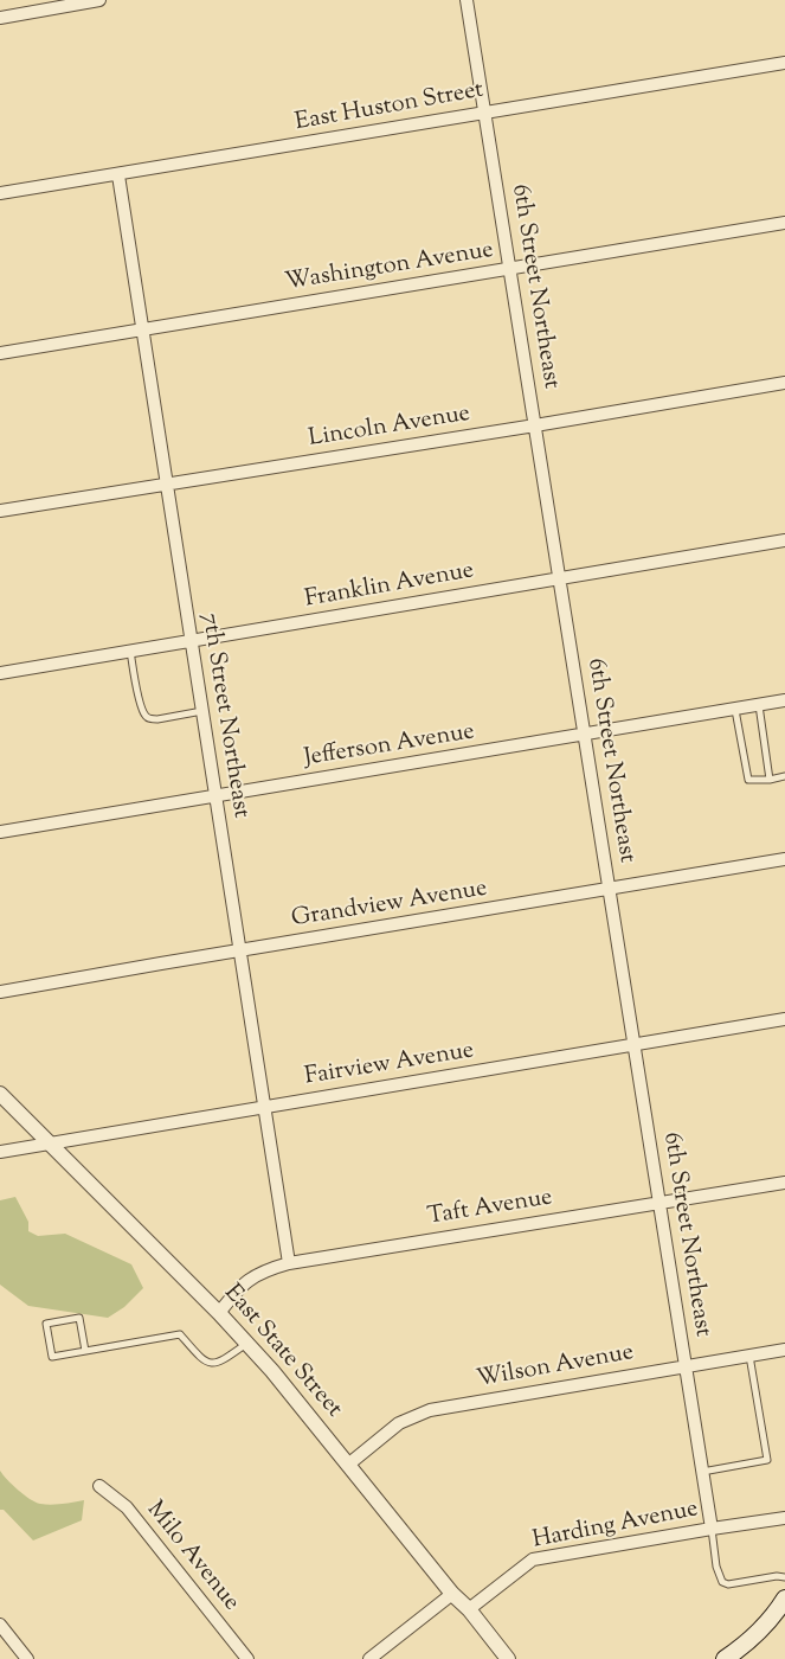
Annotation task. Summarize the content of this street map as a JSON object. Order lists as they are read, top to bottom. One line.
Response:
{"streets":{"street":["East Huston Street","Washington Avenue","6th Street Northeast","Lincoln Avenue","Franklin Avenue","7th Street Northeast","Jefferson Avenue","Grandview Avenue","Fairview Avenue","Taft Avenue","East State Street","Wilson Avenue","Harding Avenue","Milo Avenue"]},"crossings":[["East Huston Street","6th Street Northeast"],["East Huston Street","7th Street Northeast"],["Washington Avenue","6th Street Northeast"],["Washington Avenue","7th Street Northeast"],["6th Street Northeast","Lincoln Avenue"],["6th Street Northeast","Franklin Avenue"],["6th Street Northeast","Jefferson Avenue"],["6th Street Northeast","Grandview Avenue"],["6th Street Northeast","Fairview Avenue"],["6th Street Northeast","Taft Avenue"],["6th Street Northeast","Wilson Avenue"],["6th Street Northeast","Harding Avenue"],["Lincoln Avenue","7th Street Northeast"],["Franklin Avenue","7th Street Northeast"],["7th Street Northeast","Jefferson Avenue"],["7th Street Northeast","Grandview Avenue"],["7th Street Northeast","Fairview Avenue"],["7th Street Northeast","Taft Avenue"],["Fairview Avenue","East State Street"],["Taft Avenue","East State Street"],["East State Street","Wilson Avenue"],["East State Street","Harding Avenue"]]}
